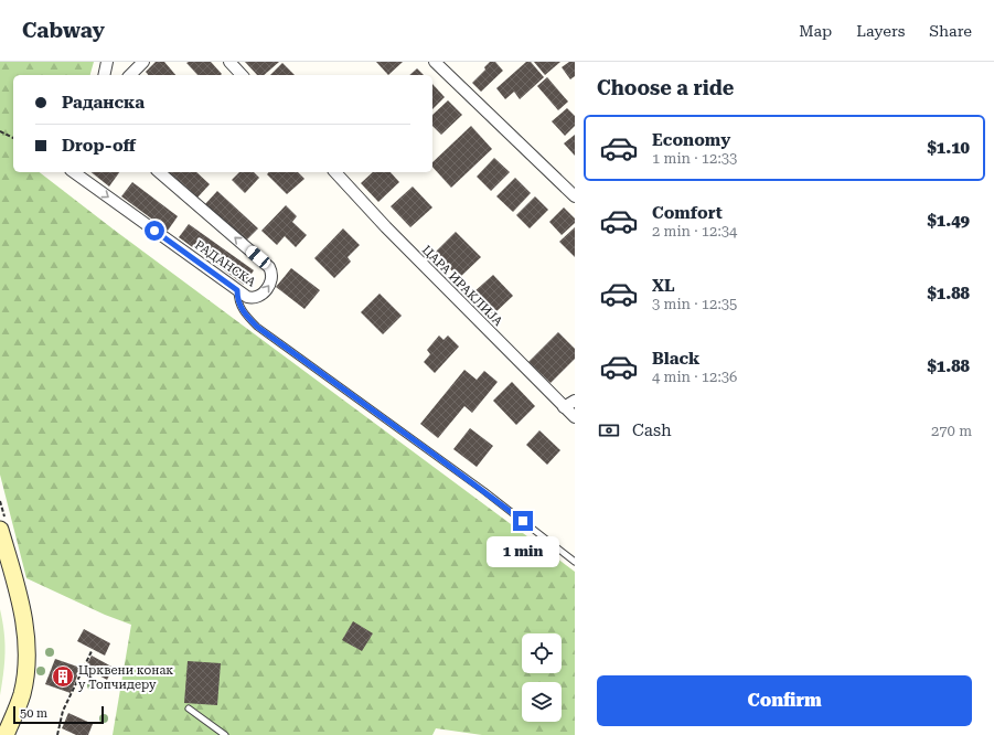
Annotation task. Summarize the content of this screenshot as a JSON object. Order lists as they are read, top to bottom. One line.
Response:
{"streets":{"street":["РАДАНСКА","ЦАРА ИРАКЛИЈА"]},"places":{"building":["Црквени конак у Топчидеру"]},"scale_bar":"50 m","page":{"header":"Cabway","nav":["Map","Layers","Share"],"heading":"Choose a ride","banner":["Раданска","Drop-off"],"list":[{"name":"Economy","note":"1 min · 12:33","value":"$1.10"},{"name":"Comfort","note":"2 min · 12:34","value":"$1.49"},{"name":"XL","note":"3 min · 12:35","value":"$1.88"},{"name":"Black","note":"4 min · 12:36","value":"$1.88"}],"pay":["Cash","270 m"],"bubble":"1 min","buttons":"Confirm","scale":"50 m"}}
